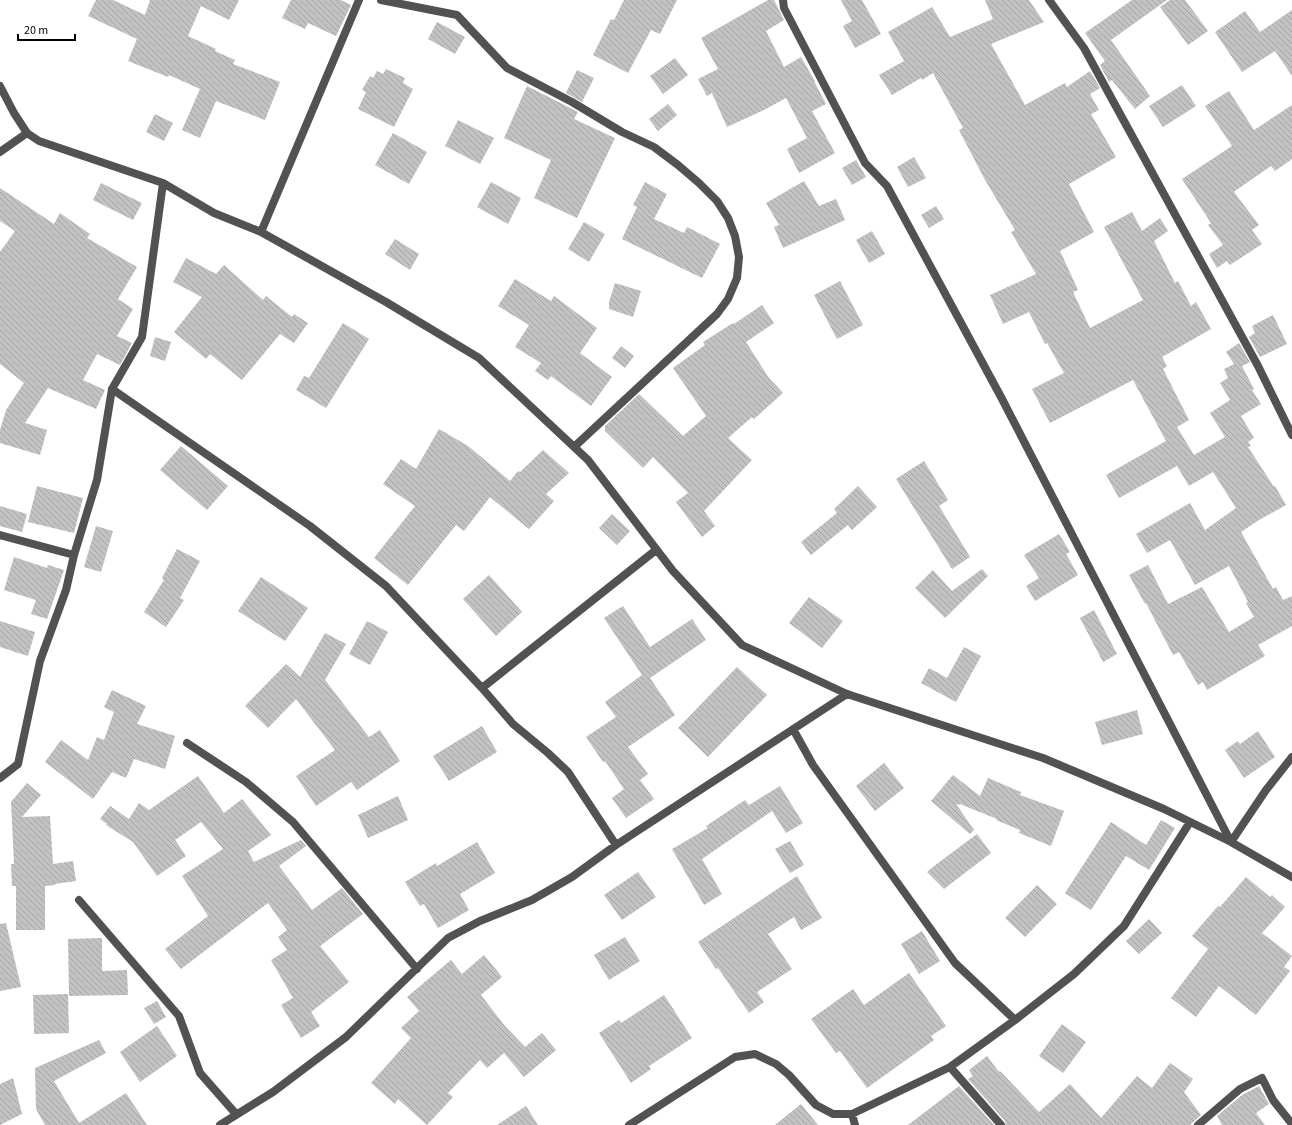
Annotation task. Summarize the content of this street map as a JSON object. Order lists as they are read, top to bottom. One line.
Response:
{"scale_bar":"20 m"}
